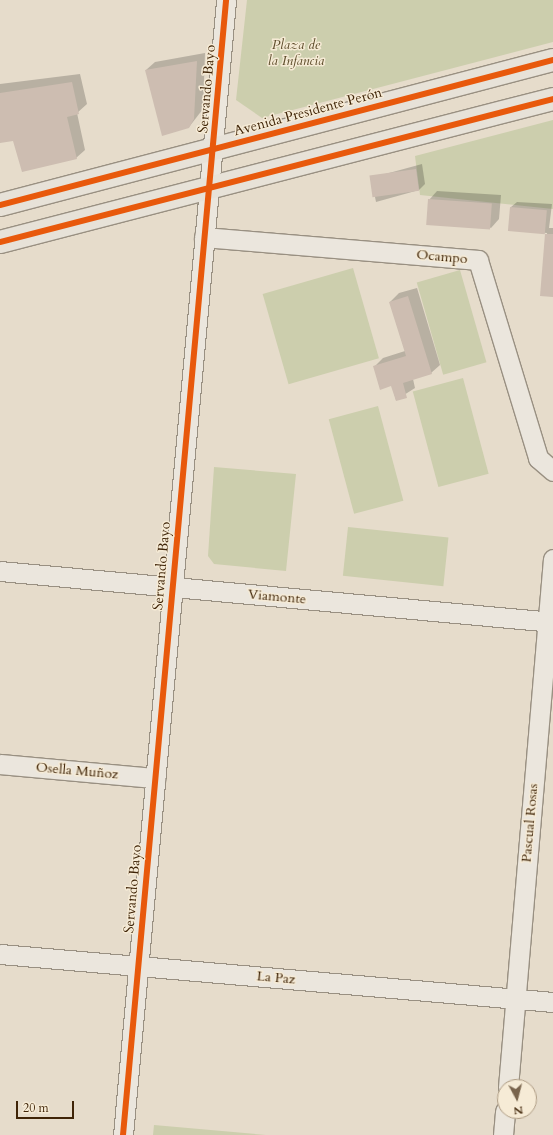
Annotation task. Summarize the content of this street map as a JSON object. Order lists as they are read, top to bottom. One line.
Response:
{"streets":{"main road":["Avenida Presidente Perón"],"street":["Servando Bayo","Ocampo","Viamonte","Osella Muñoz","Pascual Rosas","La Paz"]},"crossings":[["Servando Bayo","Avenida Presidente Perón"],["Servando Bayo","Ocampo"],["Servando Bayo","Viamonte"],["Servando Bayo","Osella Muñoz"],["Servando Bayo","La Paz"],["Viamonte","Pascual Rosas"],["Pascual Rosas","La Paz"]],"parks":["Plaza de la Infancia"],"scale_bar":"20 m","north":"bottom"}
